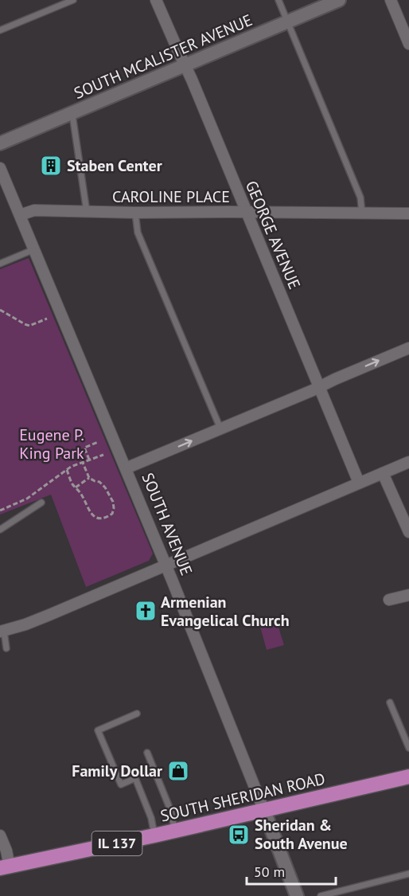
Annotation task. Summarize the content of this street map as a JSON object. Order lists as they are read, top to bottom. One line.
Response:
{"streets":{"highway":["SOUTH SHERIDAN ROAD","IL 137"],"street":["SOUTH MCALISTER AVENUE","CAROLINE PLACE","GEORGE AVENUE","SOUTH AVENUE"]},"crossings":[["SOUTH MCALISTER AVENUE","GEORGE AVENUE"],["CAROLINE PLACE","GEORGE AVENUE"],["CAROLINE PLACE","SOUTH AVENUE"],["SOUTH AVENUE","SOUTH SHERIDAN ROAD"]],"parks":["Eugene P. King Park"],"places":{"building":["Staben Center"],"church":["Armenian Evangelical Church"],"shop":["Family Dollar"],"bus stop":["Sheridan & South Avenue"]},"scale_bar":"50 m"}
